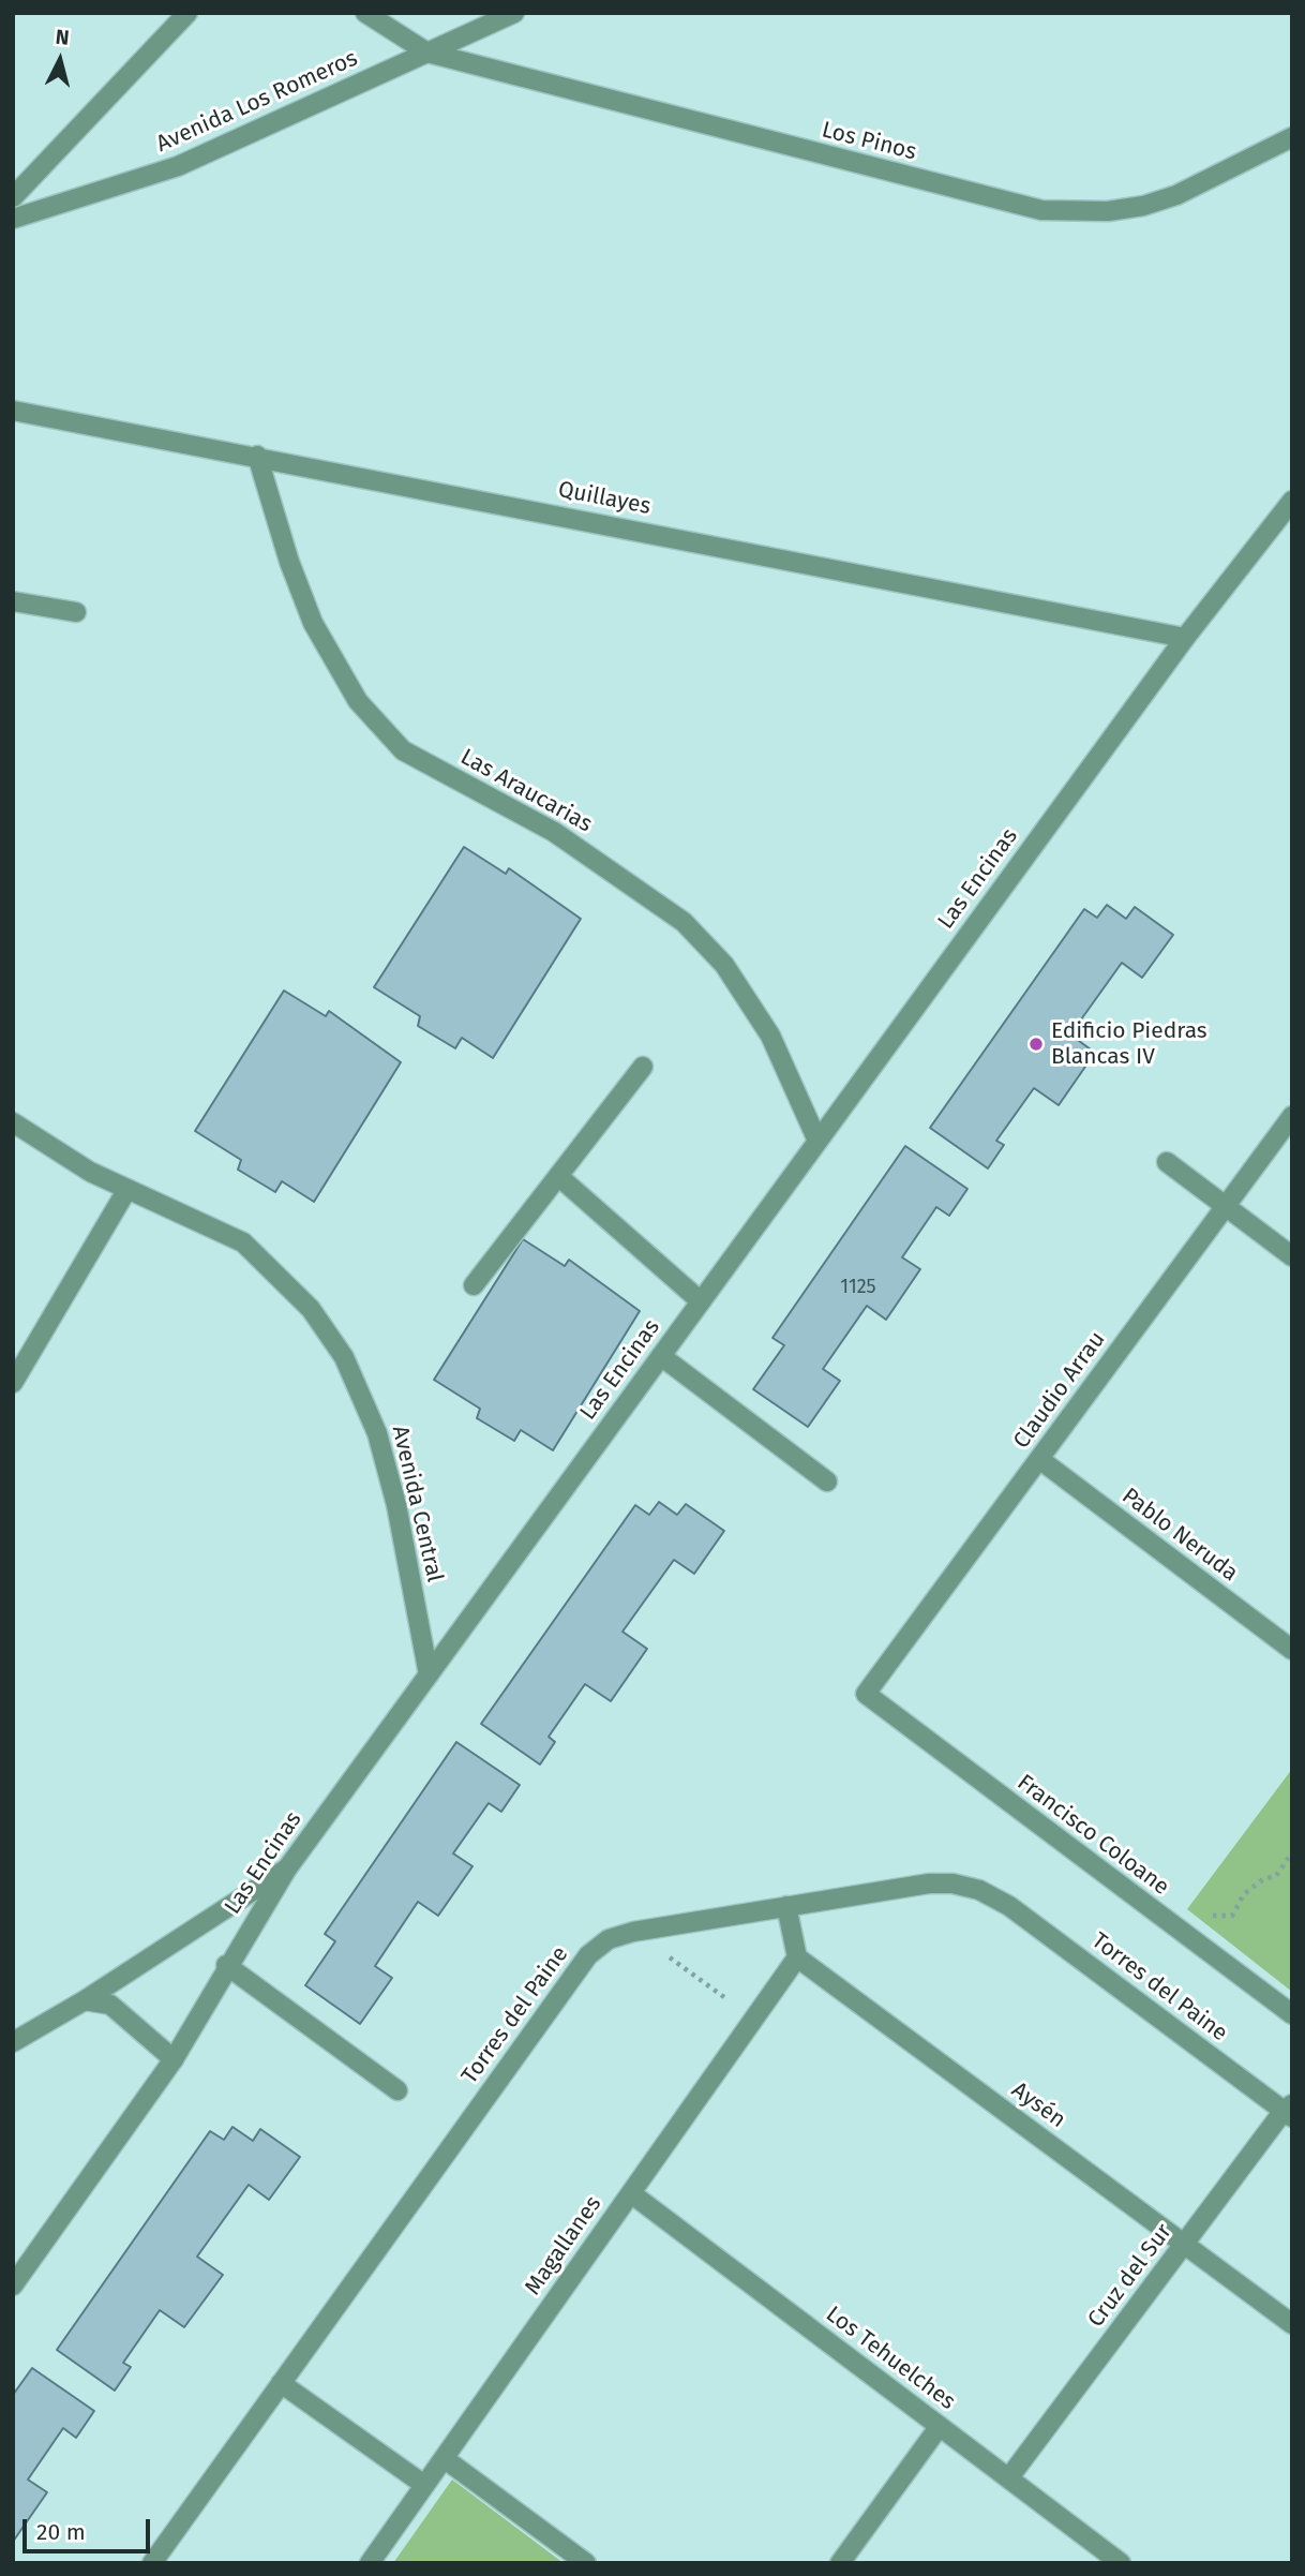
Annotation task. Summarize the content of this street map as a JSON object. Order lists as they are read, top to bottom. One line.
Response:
{"streets":{"street":["Avenida Los Romeros","Los Pinos","Quillayes","Las Araucarias","Las Encinas","Claudio Arrau","Avenida Central","Pablo Neruda","Francisco Coloane","Torres del Paine","Aysén","Magallanes","Cruz del Sur","Los Tehuelches"]},"crossings":[["Avenida Los Romeros","Los Pinos"],["Quillayes","Las Araucarias"],["Quillayes","Las Encinas"],["Las Araucarias","Las Encinas"],["Las Encinas","Avenida Central"],["Claudio Arrau","Pablo Neruda"],["Claudio Arrau","Francisco Coloane"],["Torres del Paine","Cruz del Sur"],["Aysén","Magallanes"],["Aysén","Cruz del Sur"],["Magallanes","Los Tehuelches"],["Cruz del Sur","Los Tehuelches"]],"places":["Edificio Piedras Blancas IV"],"house_numbers":["1125"],"scale_bar":"20 m","north":"top"}
